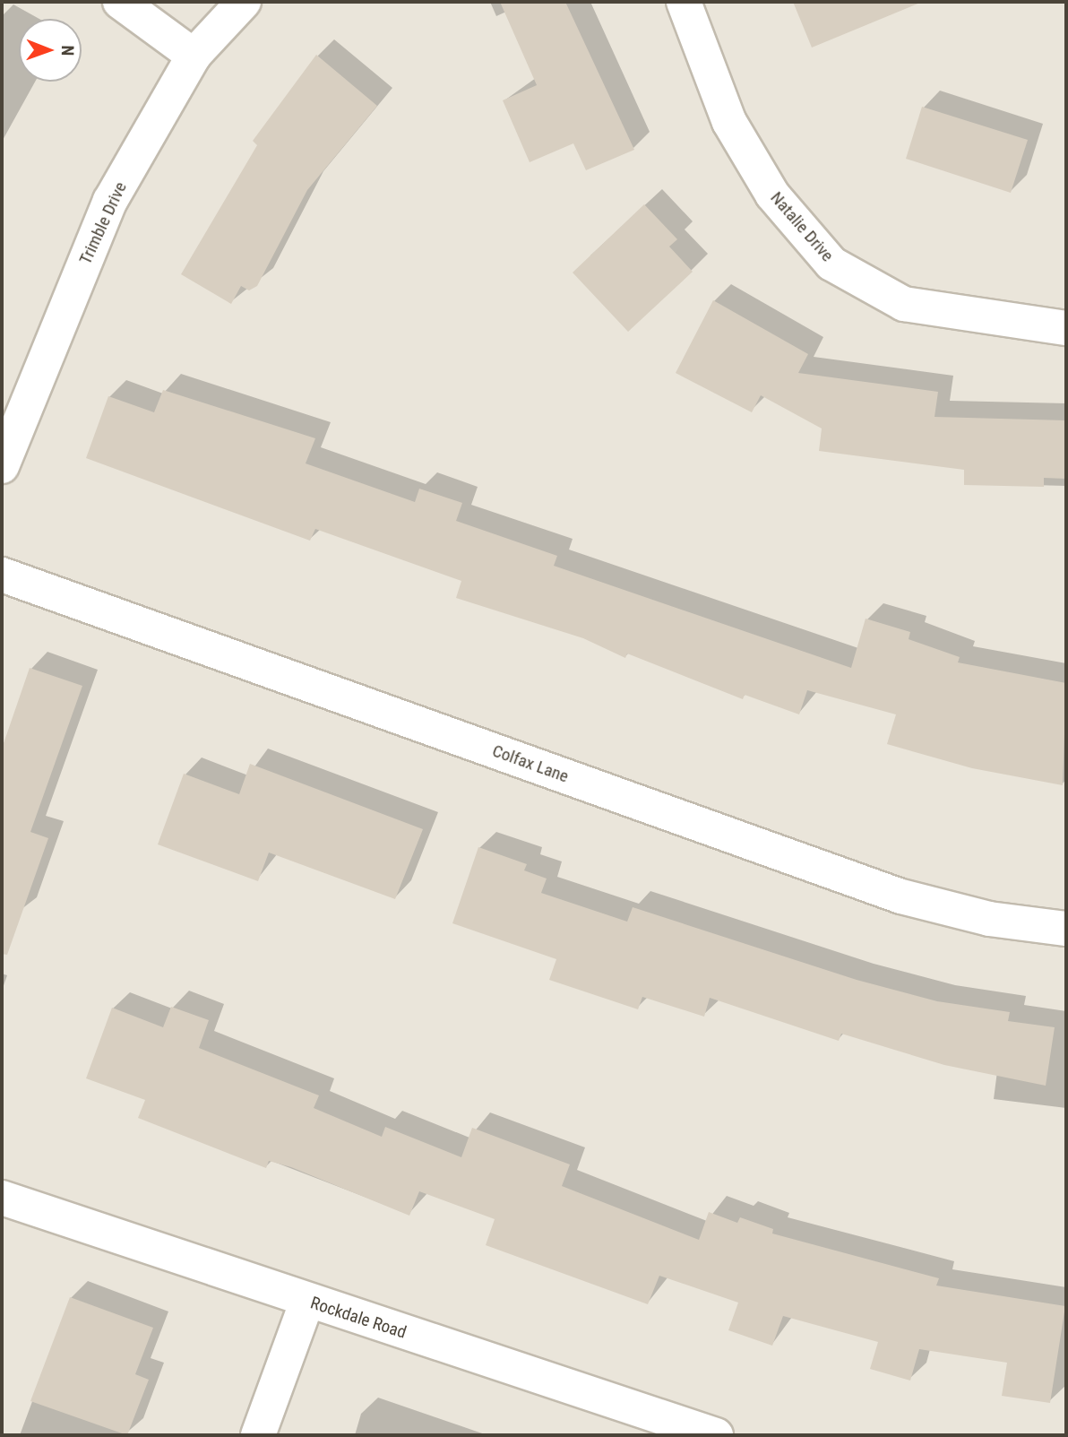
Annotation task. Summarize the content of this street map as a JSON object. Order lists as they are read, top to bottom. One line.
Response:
{"streets":{"street":["Trimble Drive","Natalie Drive","Colfax Lane","Rockdale Road"]},"north":"right"}
